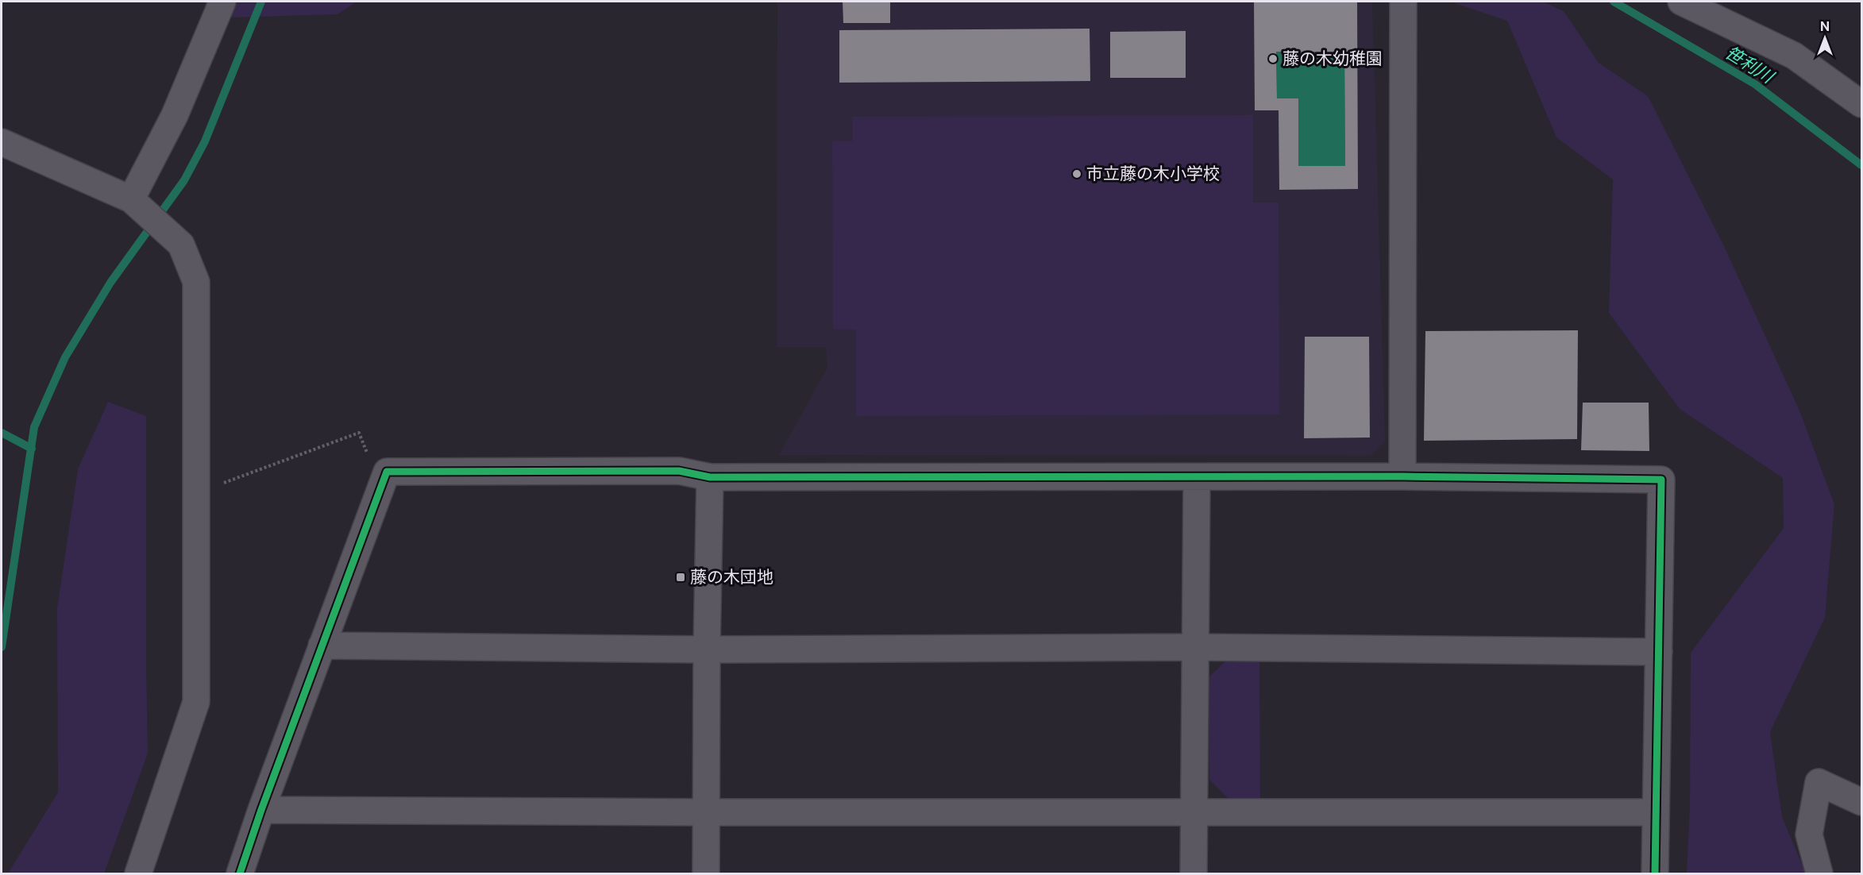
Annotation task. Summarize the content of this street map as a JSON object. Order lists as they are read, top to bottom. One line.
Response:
{"water":["笹利川"],"places":{"other":["藤の木幼稚園","市立藤の木小学校"],"transit":["藤の木団地"]},"north":"top"}
